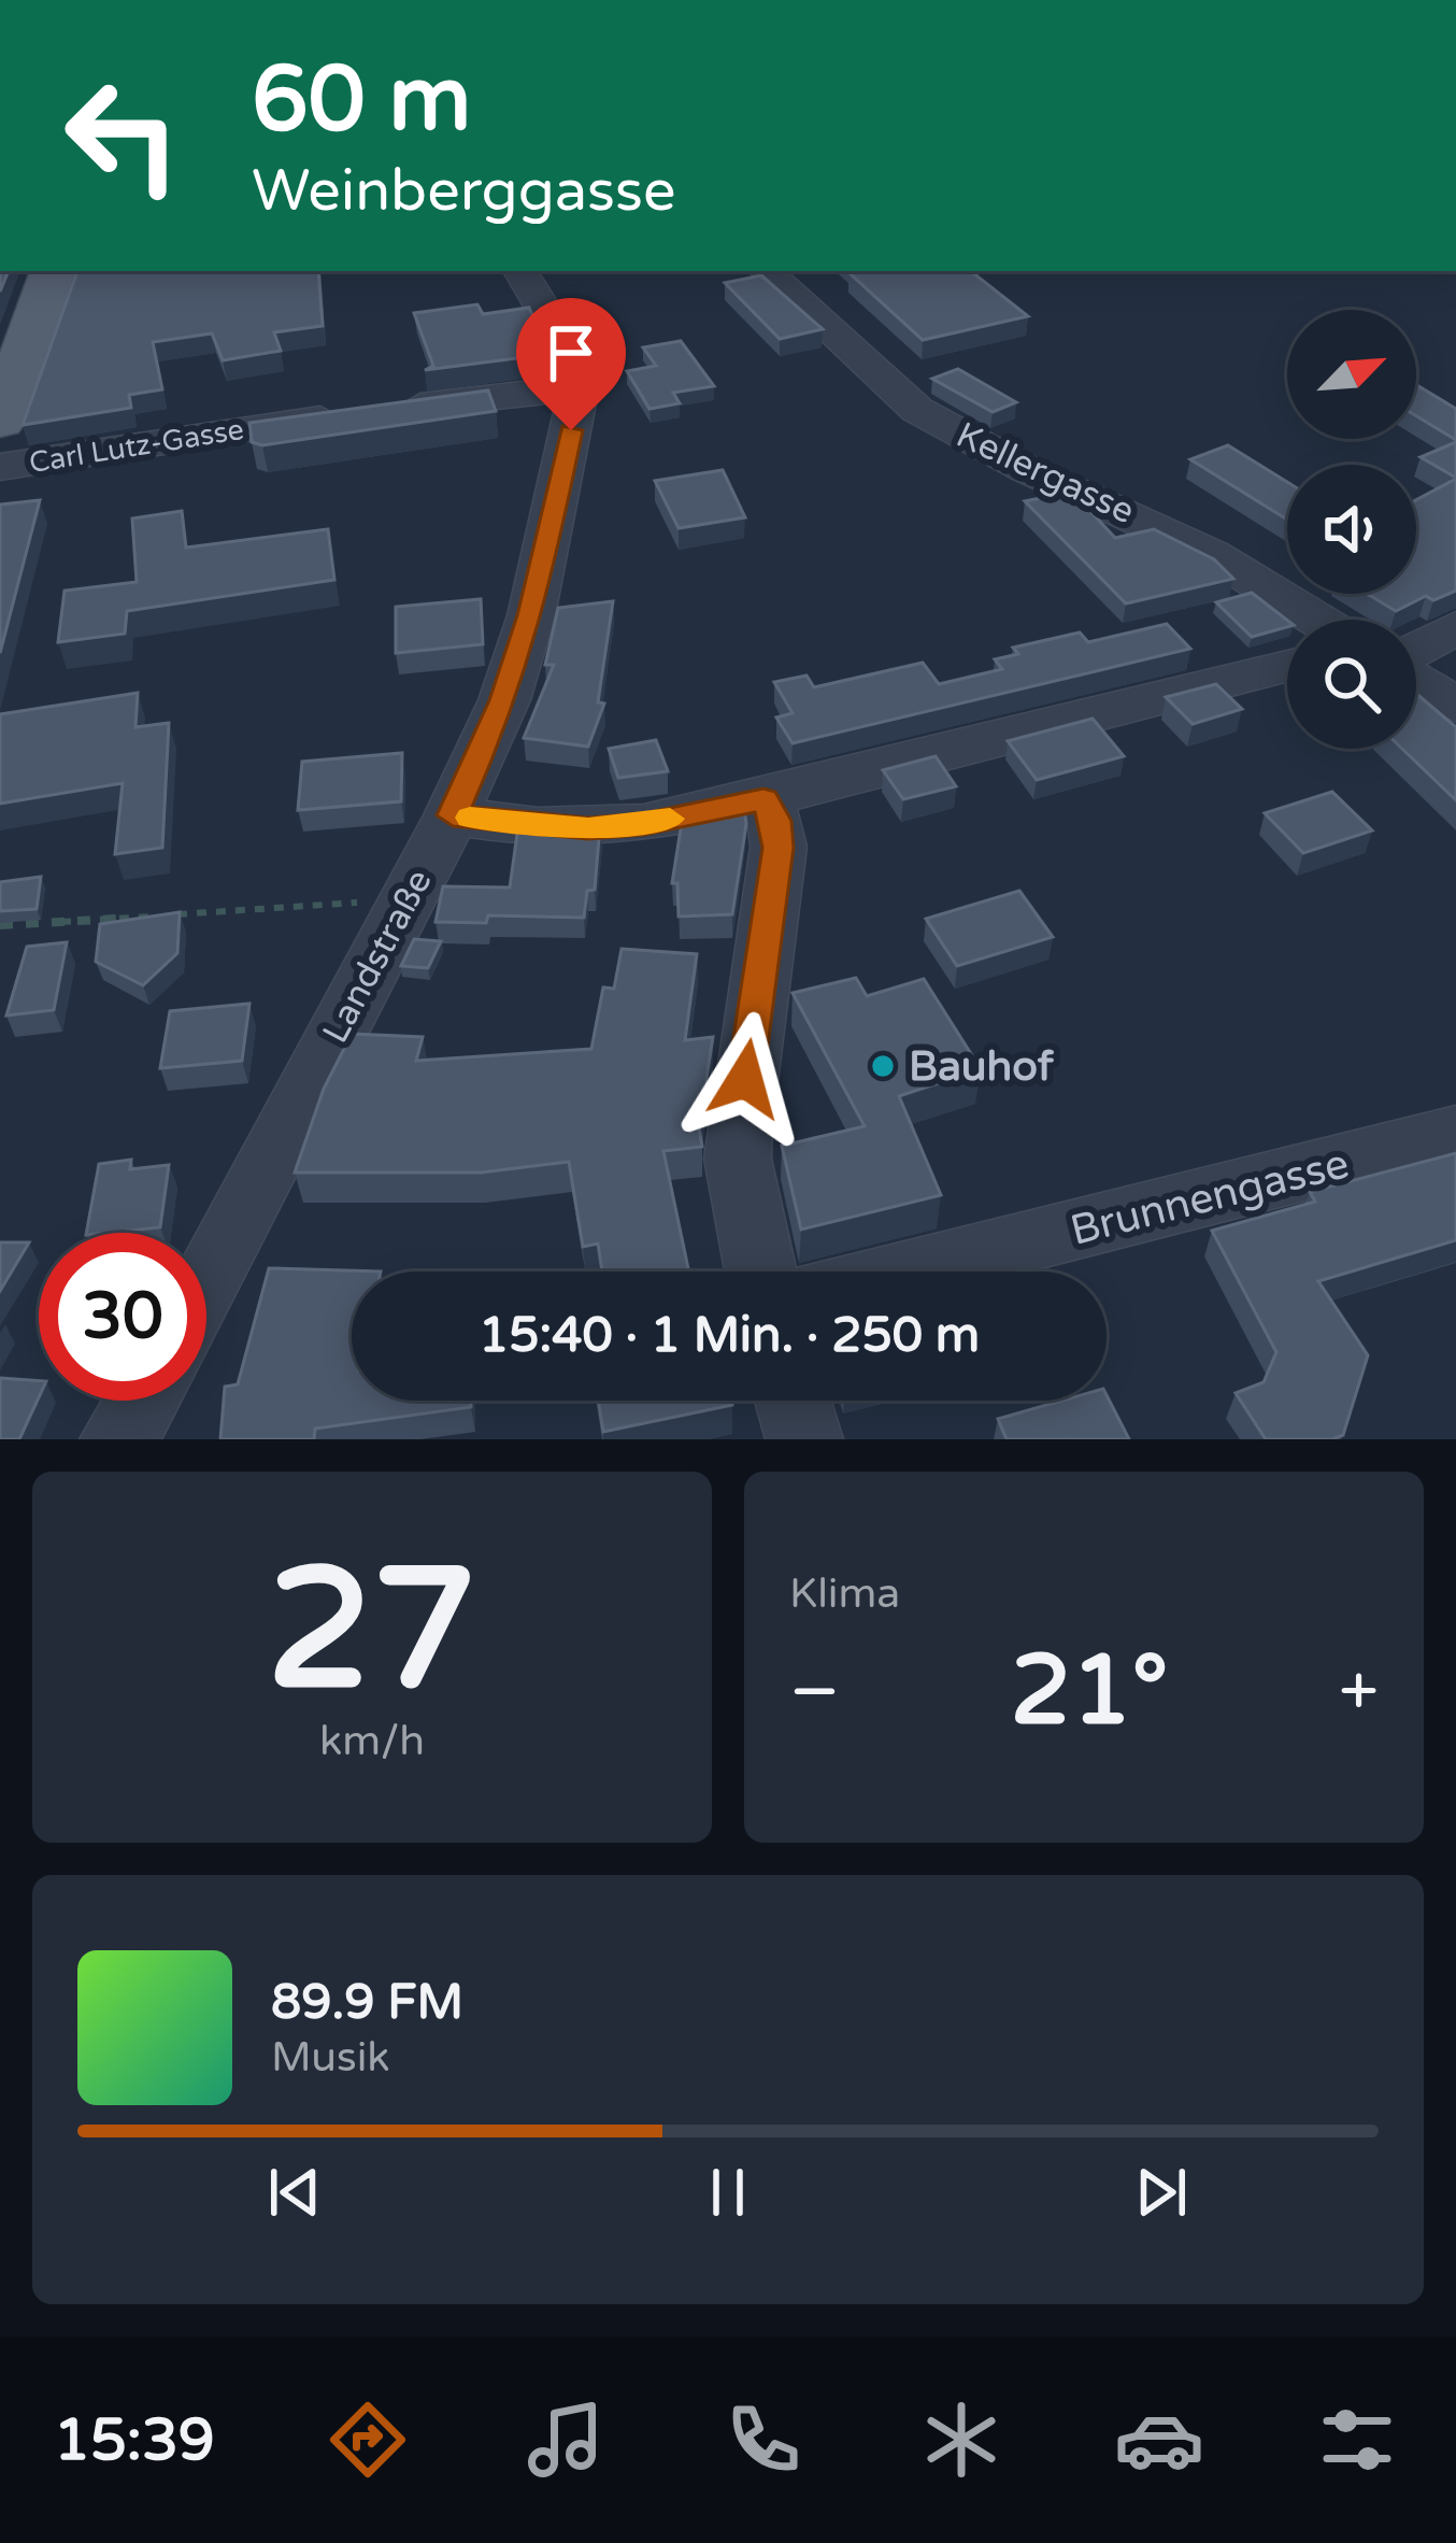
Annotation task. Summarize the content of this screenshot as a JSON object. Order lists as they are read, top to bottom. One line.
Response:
{"streets":{"street":["Carl Lutz-Gasse","Kellergasse","Landstraße","Brunnengasse"]},"crossings":[["Carl Lutz-Gasse","Landstraße"]],"places":["Bauhof"],"north":"top right","page":{"turn":["60 m","Weinberggasse"],"limit":"30","trip":"15:40 · 1 Min. · 250 m","tile":[["27","km/h"],"Klima"],"heat":["−","21°","+"],"song":["89.9 FM","Musik"],"tabs":"15:39"}}
